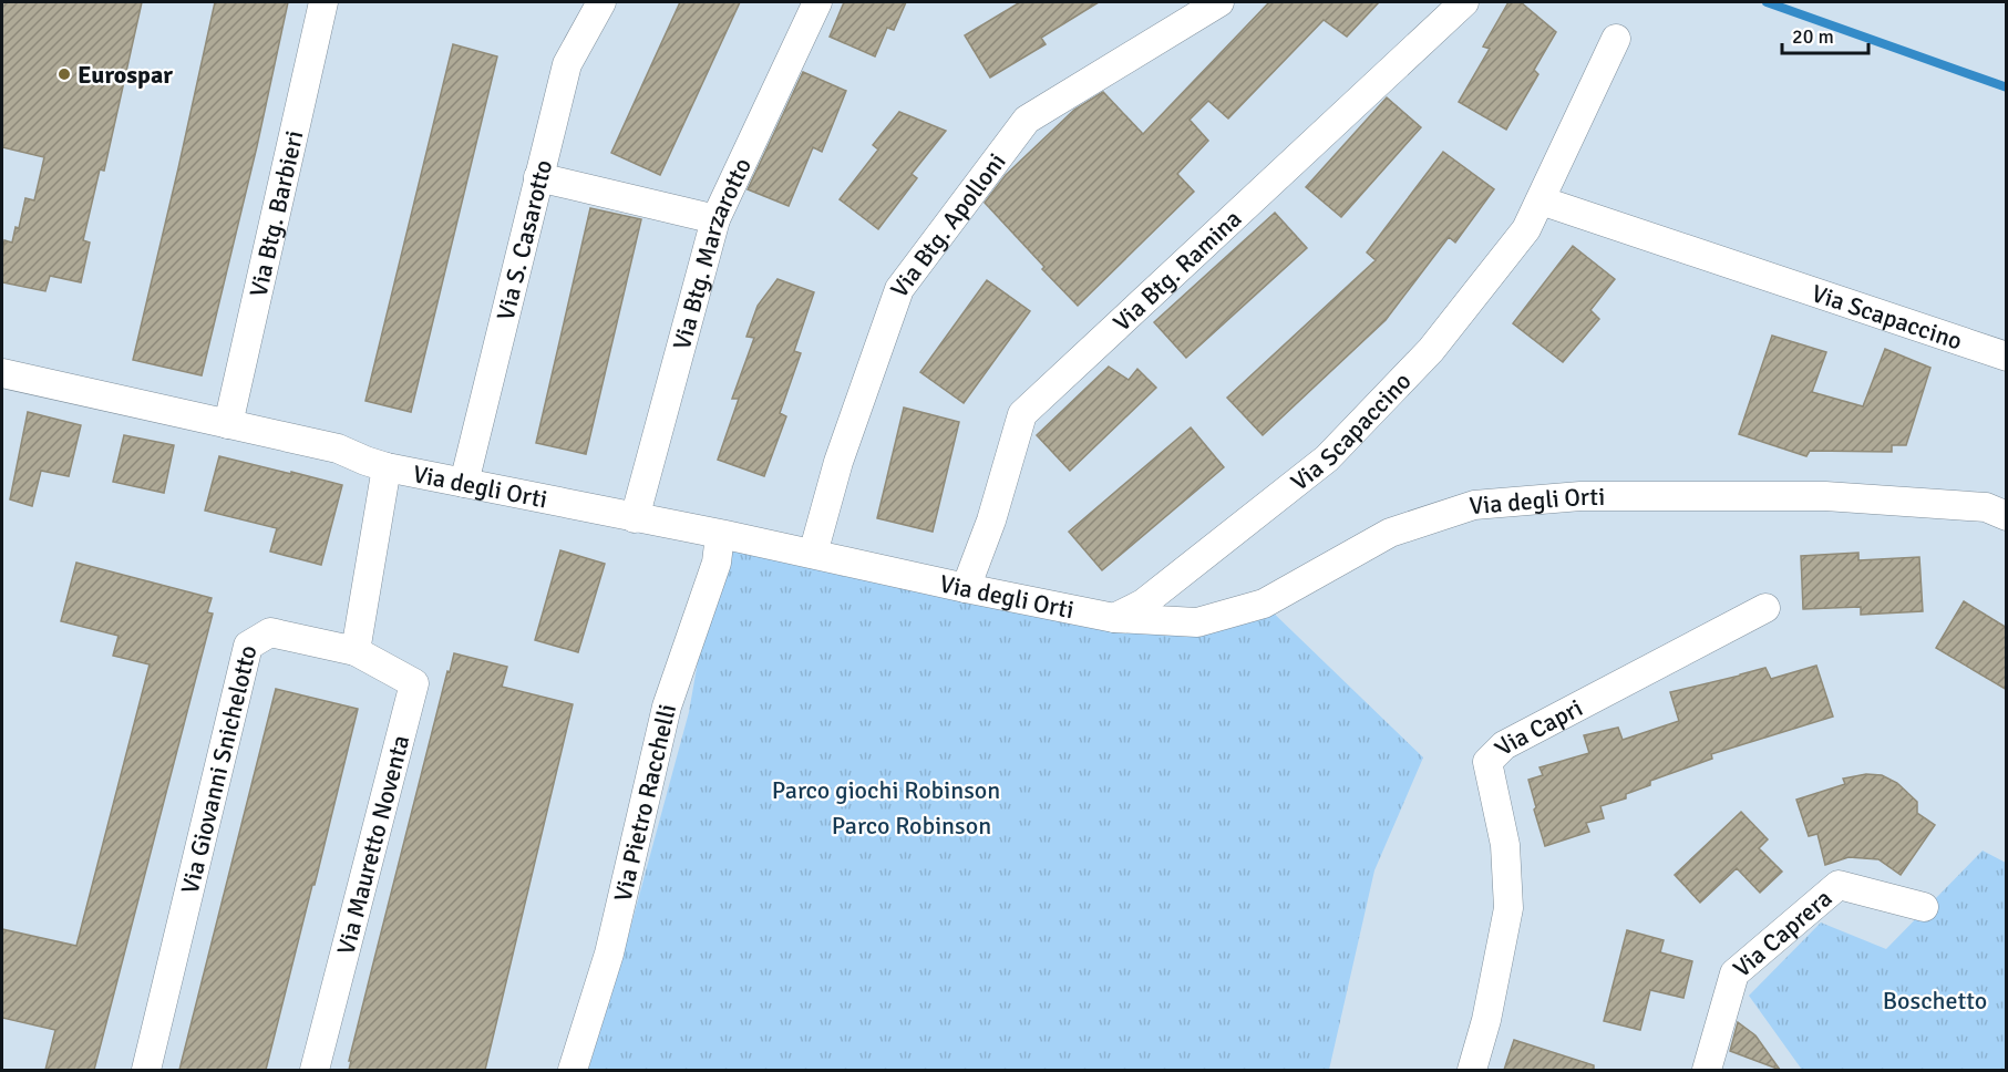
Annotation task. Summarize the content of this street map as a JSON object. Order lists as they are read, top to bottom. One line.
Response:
{"streets":{"street":["Via Btg. Barbieri","Via Btg. Apolloni","Via S. Casarotto","Via Btg. Marzarotto","Via Btg. Ramina","Via Scapaccino","Via degli Orti","Via Capri","Via Giovanni Snichelotto","Via Pietro Racchelli","Via Mauretto Noventa","Via Caprera"]},"crossings":[["Via Btg. Barbieri","Via degli Orti"],["Via Btg. Apolloni","Via degli Orti"],["Via S. Casarotto","Via degli Orti"],["Via Btg. Marzarotto","Via degli Orti"],["Via Btg. Ramina","Via degli Orti"],["Via Scapaccino","Via degli Orti"],["Via degli Orti","Via Pietro Racchelli"],["Via Giovanni Snichelotto","Via Mauretto Noventa"]],"parks":["Parco giochi Robinson","Parco Robinson","Boschetto"],"places":["Eurospar"],"scale_bar":"20 m"}
